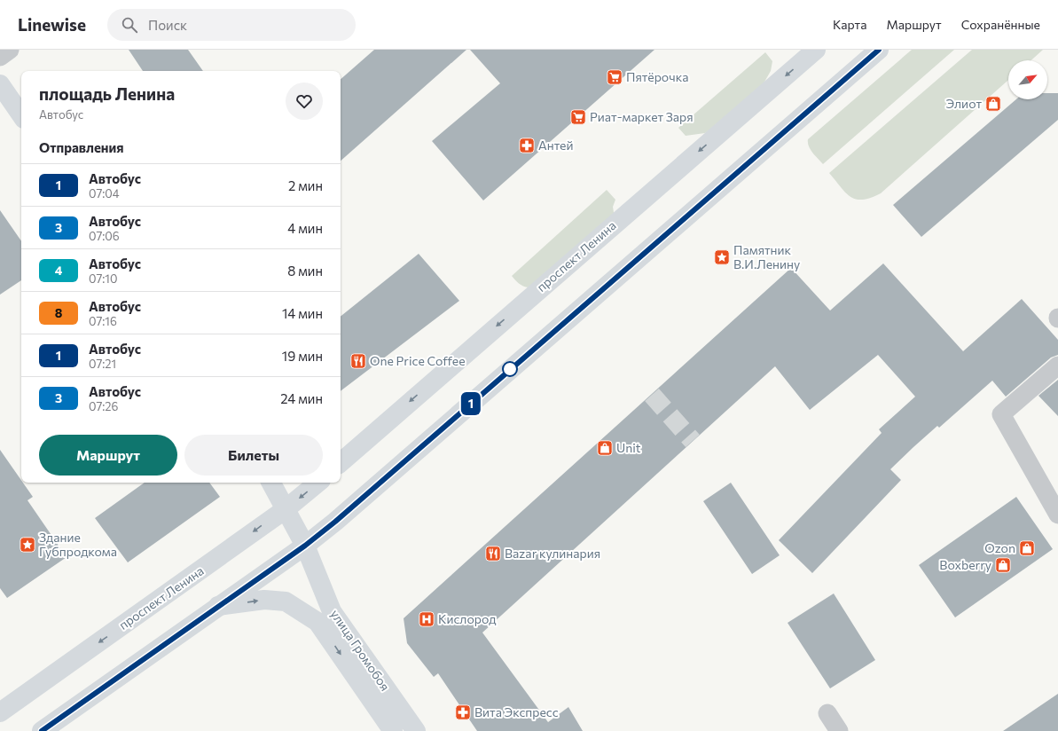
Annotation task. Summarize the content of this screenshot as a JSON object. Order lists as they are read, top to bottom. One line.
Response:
{"streets":{"main road":["проспект Ленина","улица Громобоя"]},"crossings":[["проспект Ленина","улица Громобоя"]],"places":{"supermarket":["Пятёрочка","Риат-маркет Заря"],"shop":["Элиот","Unit","Ozon","Boxberry"],"pharmacy":["Антей","Вита Экспресс"],"place":["Памятник В.И.Ленину","Здание Губпродкома"],"restaurant":["One Price Coffee","Bazar кулинария"],"hospital":["Кислород"]},"lines":["bus line 1"],"north":"top right","page":{"header":"Linewise","search":"Поиск","nav":["Карта","Маршрут","Сохранённые"],"on_map":"1","heading":[["площадь Ленина","Автобус"],"Отправления"],"list":[{"mark":"1","name":"Автобус","note":"07:04","value":"2 мин"},{"mark":"3","name":"Автобус","note":"07:06","value":"4 мин"},{"mark":"4","name":"Автобус","note":"07:10","value":"8 мин"},{"mark":"8","name":"Автобус","note":"07:16","value":"14 мин"},{"mark":"1","name":"Автобус","note":"07:21","value":"19 мин"},{"mark":"3","name":"Автобус","note":"07:26","value":"24 мин"}],"buttons":["Маршрут","Билеты"]}}
